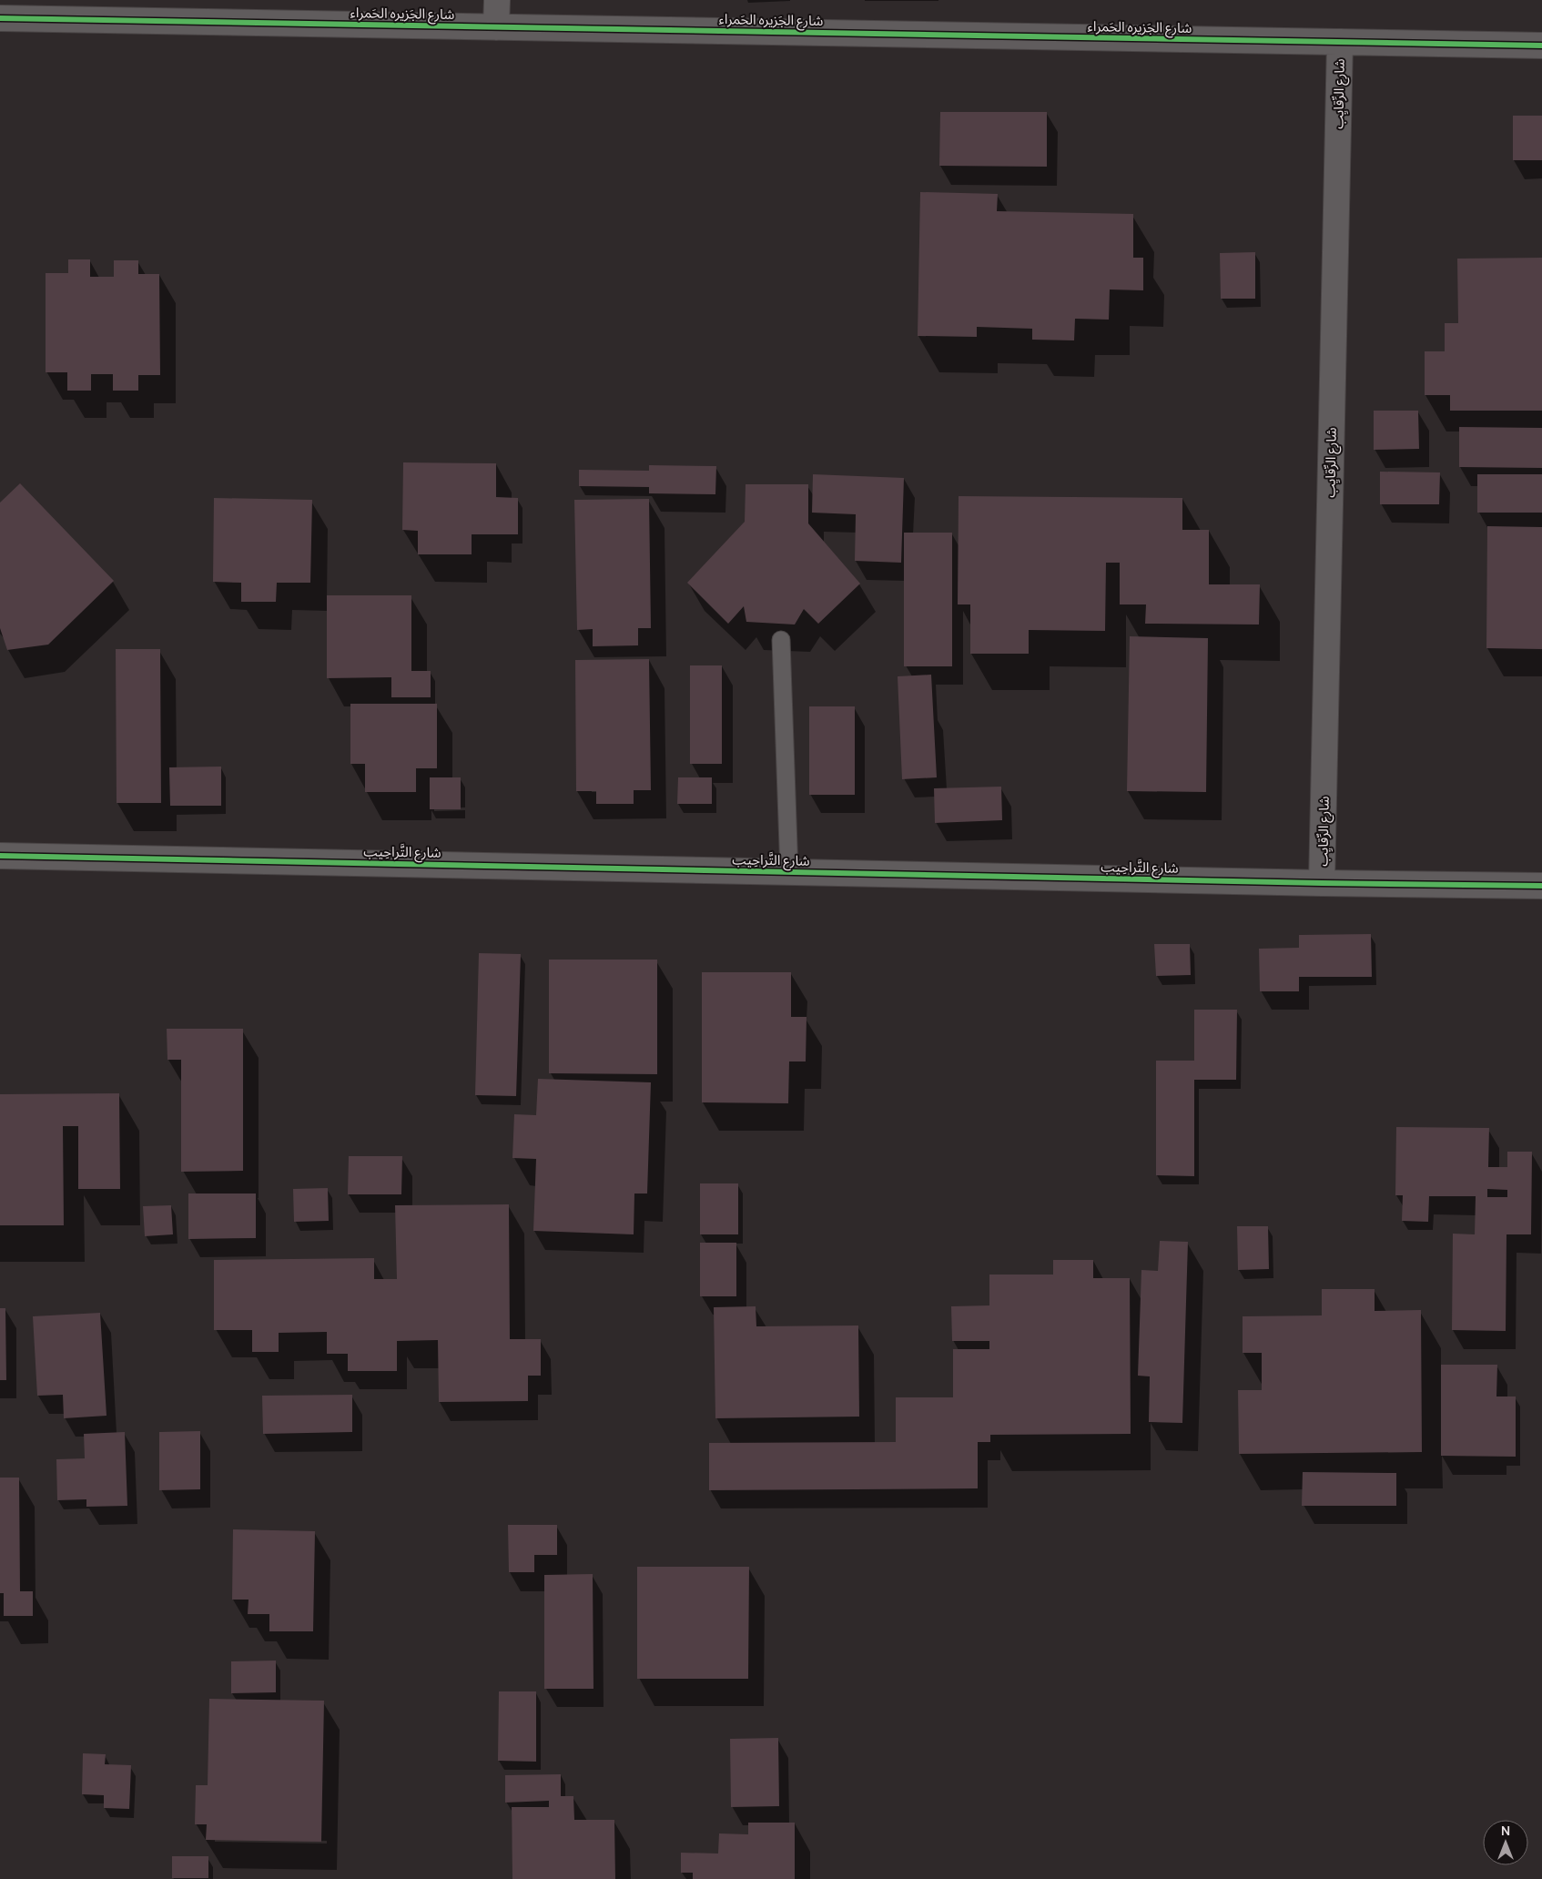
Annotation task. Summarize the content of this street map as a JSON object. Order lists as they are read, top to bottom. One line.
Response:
{"streets":{"street":["شارع الجَزيره الحَمراء","شارع الرِّقايِب","شارع التَّراحِيب"]},"crossings":[["شارع الجَزيره الحَمراء","شارع الرِّقايِب"],["شارع الرِّقايِب","شارع التَّراحِيب"]],"north":"top"}
